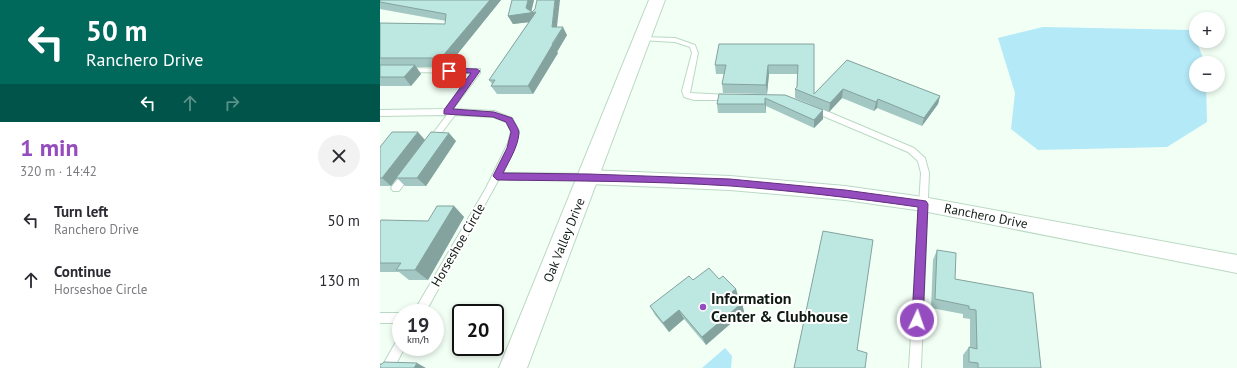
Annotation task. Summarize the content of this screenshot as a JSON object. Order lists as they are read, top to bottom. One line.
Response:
{"streets":{"street":["Ranchero Drive","Oak Valley Drive"],"lane":["Horseshoe Circle"]},"crossings":[["Ranchero Drive","Oak Valley Drive"]],"places":["Information Center & Clubhouse"],"page":{"turn":["50 m","Ranchero Drive"],"map_buttons":["+","−"],"heading":["1 min","320 m · 14:42"],"list":[{"name":"Turn left","note":"Ranchero Drive","value":"50 m"},{"name":"Continue","note":"Horseshoe Circle","value":"130 m"}],"speed":"19 km/h","limit":"20"}}
